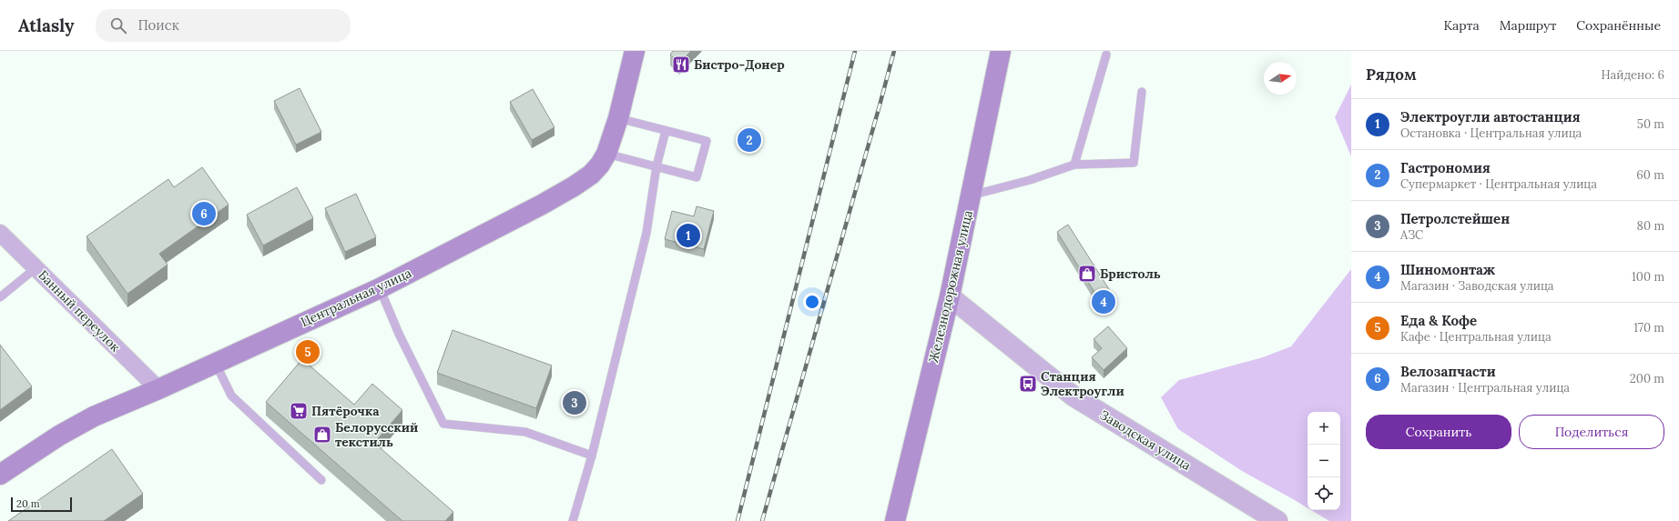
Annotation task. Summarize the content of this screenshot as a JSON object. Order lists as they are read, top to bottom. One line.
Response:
{"streets":{"main road":["Железнодорожная улица","Центральная улица"],"street":["Банный переулок","Заводская улица"]},"crossings":[["Железнодорожная улица","Заводская улица"],["Центральная улица","Банный переулок"]],"places":{"restaurant":["Бистро-Донер"],"shop":["Бристоль","Белорусский текстиль"],"bus stop":["Станция Электроугли"],"supermarket":["Пятёрочка"]},"scale_bar":"20 m","north":"right","page":{"header":"Atlasly","search":"Поиск","nav":["Карта","Маршрут","Сохранённые"],"heading":["Рядом","Найдено: 6"],"list":[{"mark":"1","name":"Электроугли автостанция","note":"Остановка · Центральная улица","value":"50 m"},{"mark":"2","name":"Гастрономия","note":"Супермаркет · Центральная улица","value":"60 m"},{"mark":"3","name":"Петролстейшен","note":"АЗС","value":"80 m"},{"mark":"4","name":"Шиномонтаж","note":"Магазин · Заводская улица","value":"100 m"},{"mark":"5","name":"Еда & Кофе","note":"Кафе · Центральная улица","value":"170 m"},{"mark":"6","name":"Велозапчасти","note":"Магазин · Центральная улица","value":"200 m"}],"pins":["2","6","1","4","5","3"],"buttons":["Сохранить","Поделиться"],"map_buttons":["+","−"],"scale":"20 m"}}
